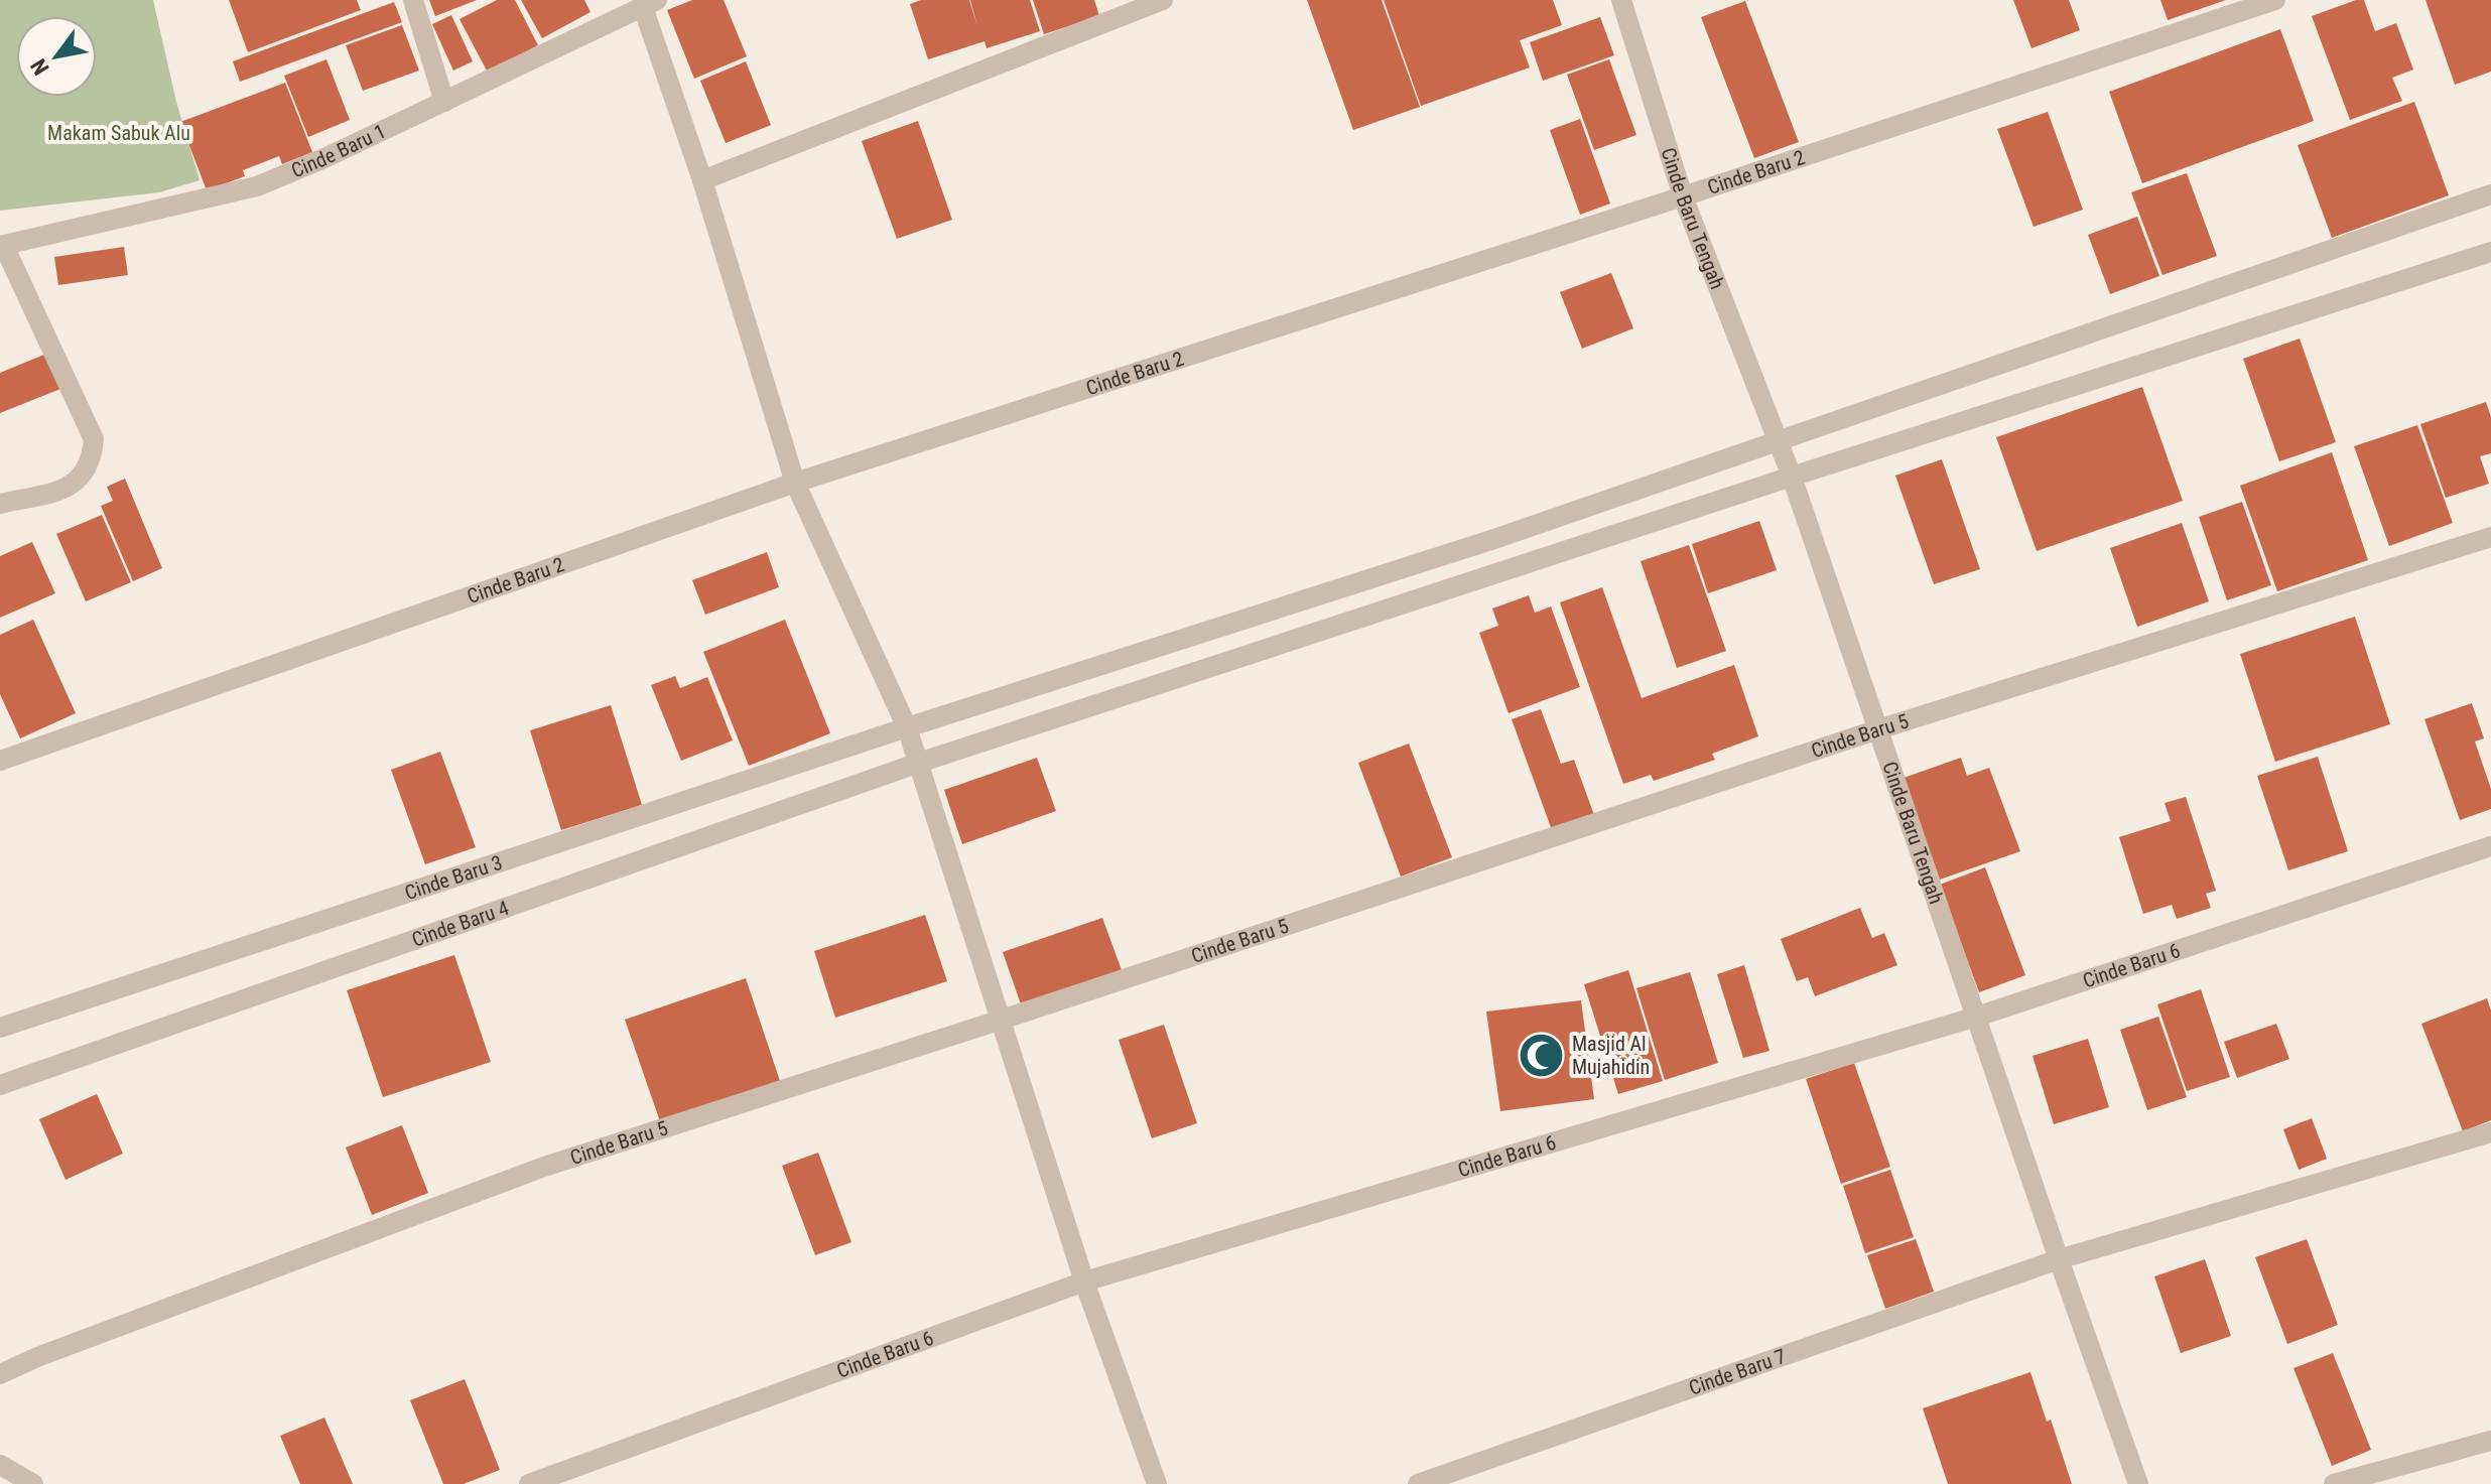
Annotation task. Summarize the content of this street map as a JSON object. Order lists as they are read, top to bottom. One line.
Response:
{"streets":{"street":["Cinde Baru 1","Cinde Baru 2","Cinde Baru Tengah","Cinde Baru 5","Cinde Baru 3","Cinde Baru 4","Cinde Baru 6","Cinde Baru 7"]},"crossings":[["Cinde Baru 2","Cinde Baru Tengah"],["Cinde Baru Tengah","Cinde Baru 5"],["Cinde Baru Tengah","Cinde Baru 3"],["Cinde Baru Tengah","Cinde Baru 4"],["Cinde Baru Tengah","Cinde Baru 6"],["Cinde Baru Tengah","Cinde Baru 7"]],"parks":["Makam Sabuk Alu"],"places":{"mosque":["Masjid Al Mujahidin"]},"north":"bottom left"}
